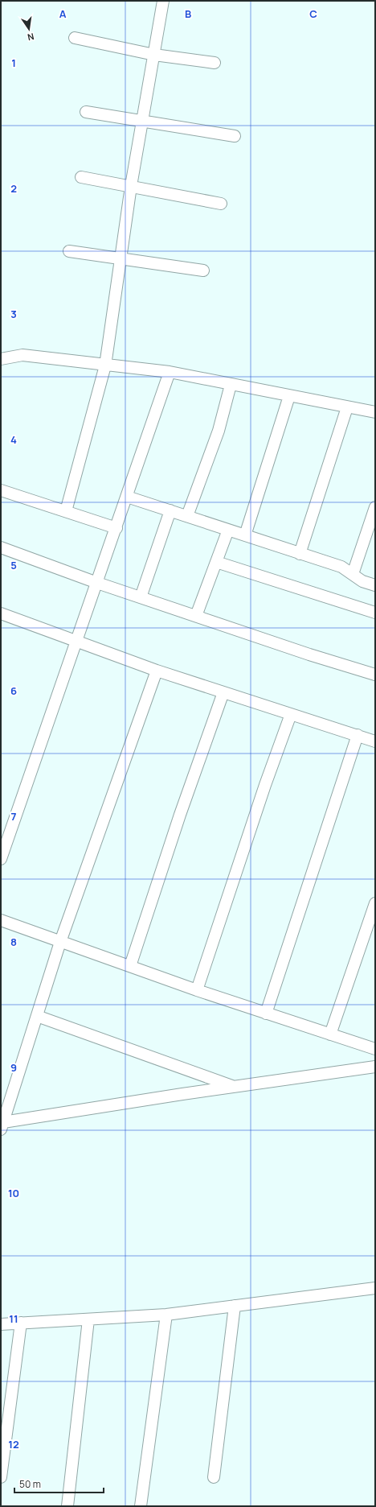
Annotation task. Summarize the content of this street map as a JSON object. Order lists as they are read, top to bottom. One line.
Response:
{"scale_bar":"50 m","north":"bottom","grid":{"columns":["A","B","C"],"rows":["1","2","3","4","5","6","7","8","9","10","11","12"]}}
